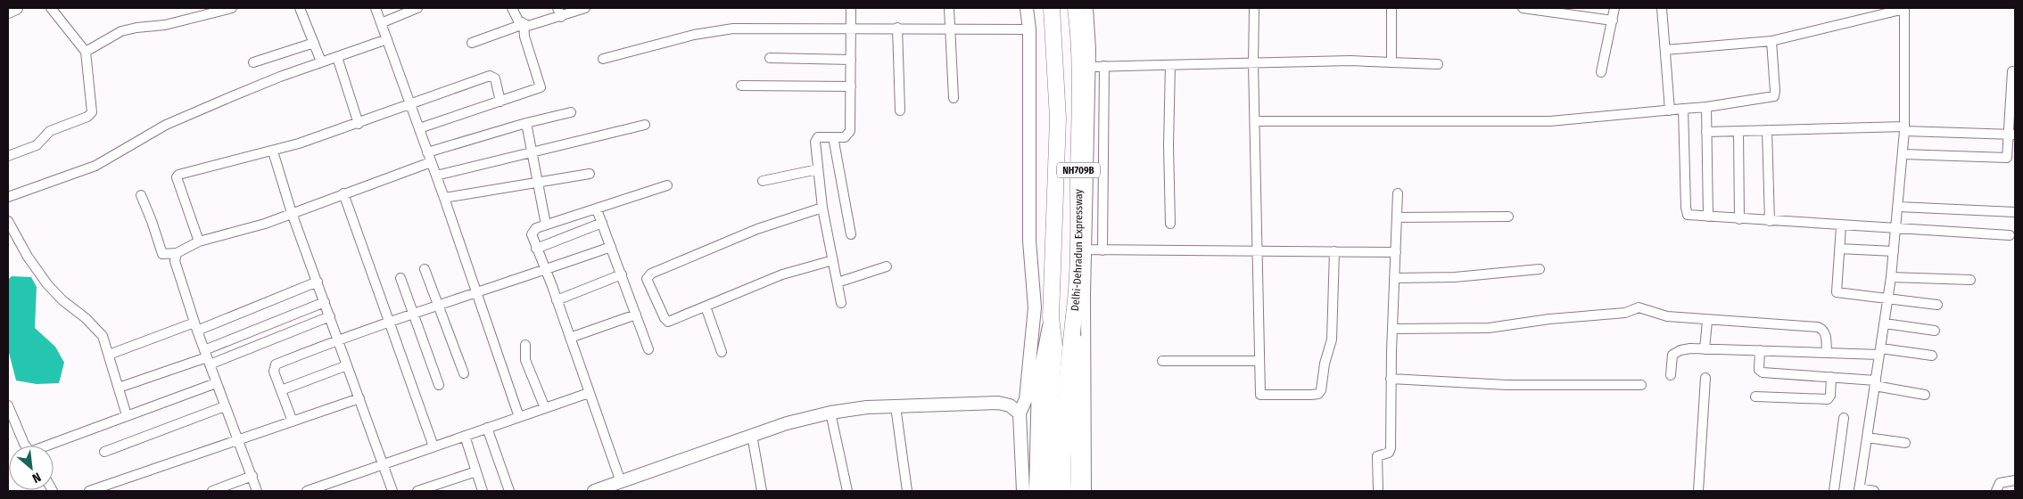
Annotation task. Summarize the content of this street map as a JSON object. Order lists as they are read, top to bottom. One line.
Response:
{"streets":{"highway":["NH709B","Delhi-Dehradun Expressway"]},"north":"bottom right"}
